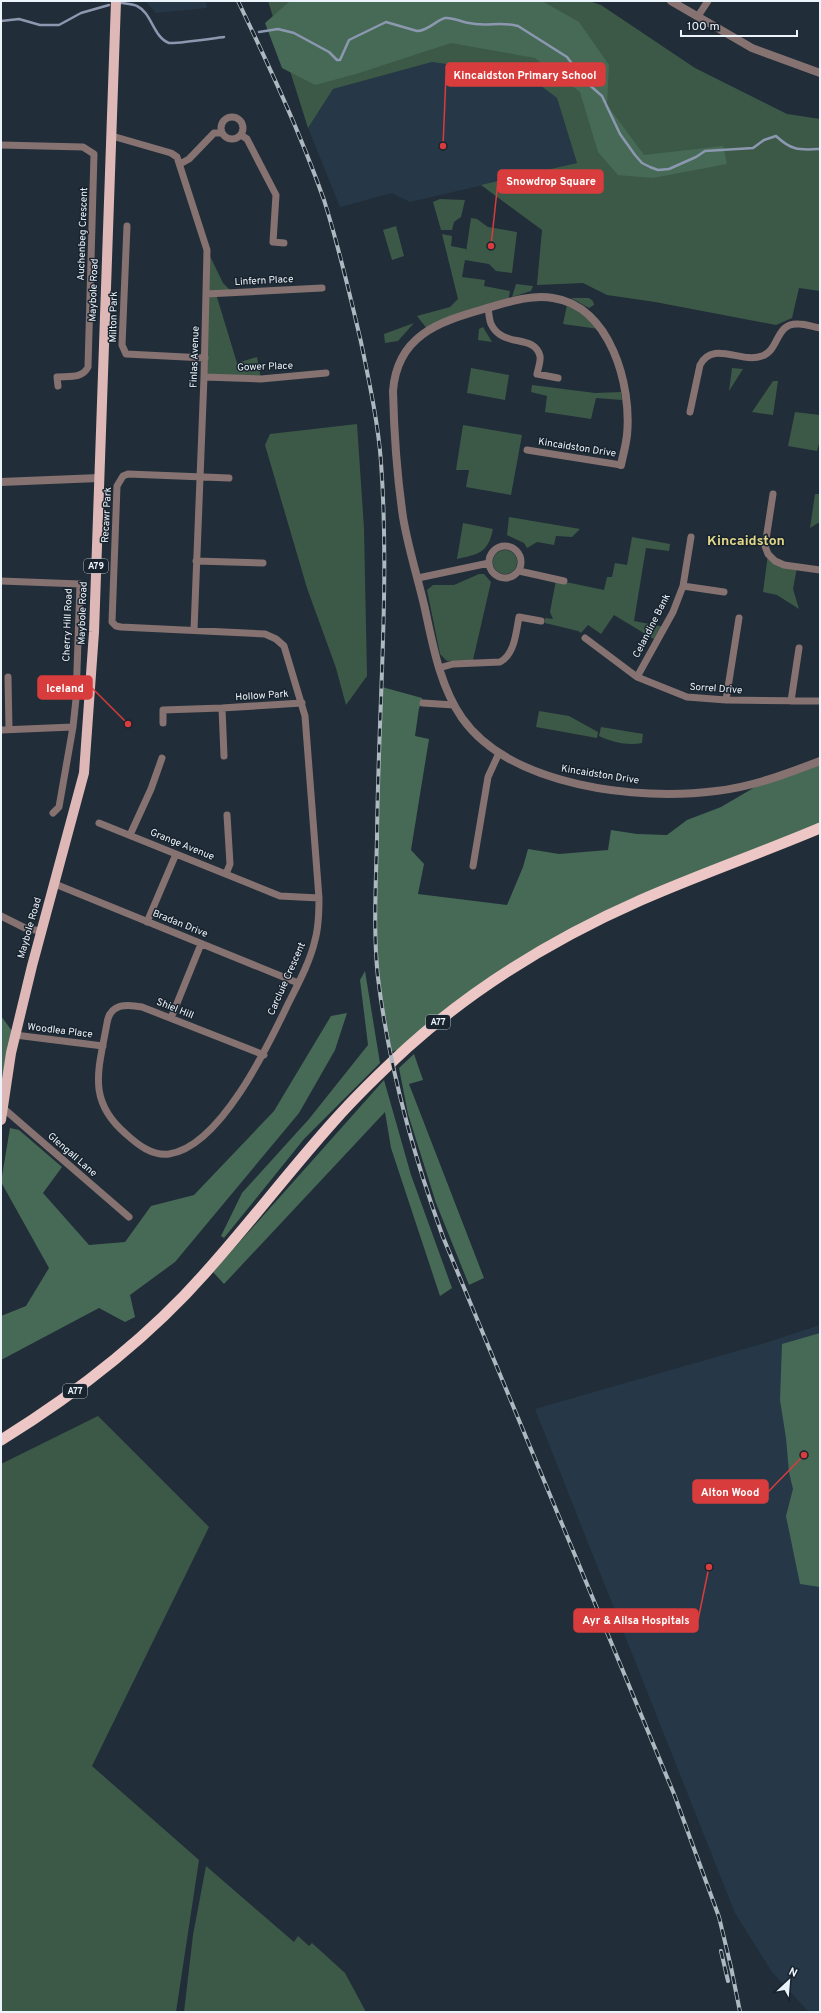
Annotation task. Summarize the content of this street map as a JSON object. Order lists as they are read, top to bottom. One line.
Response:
{"streets":{"highway":["A77"],"main road":["Maybole Road","A79"],"street":["Auchenbeg Crescent","Linfern Place","Milton Park","Finlas Avenue","Gower Place","Kincaidston Drive","Recawr Park","Cherry Hill Road","Celandine Bank","Sorrel Drive","Hollow Park","Grange Avenue","Bradan Drive","Carcluie Crescent","Shiel Hill","Woodlea Place","Glengall Lane"]},"crossings":[["Linfern Place","Finlas Avenue"],["Maybole Road","Bradan Drive"],["Maybole Road","Woodlea Place"],["Maybole Road","Glengall Lane"],["Milton Park","Finlas Avenue"],["Finlas Avenue","Gower Place"],["Finlas Avenue","Recawr Park"],["Finlas Avenue","Carcluie Crescent"],["Recawr Park","Carcluie Crescent"],["Celandine Bank","Sorrel Drive"],["Hollow Park","Carcluie Crescent"],["Grange Avenue","Carcluie Crescent"],["Bradan Drive","Carcluie Crescent"],["Carcluie Crescent","Shiel Hill"],["Carcluie Crescent","Woodlea Place"],["Shiel Hill","Woodlea Place"]],"districts":["Kincaidston"],"places":["Kincaidston Primary School","Snowdrop Square","Iceland","Alton Wood","Ayr & Ailsa Hospitals"],"scale_bar":"100 m","north":"top right"}
